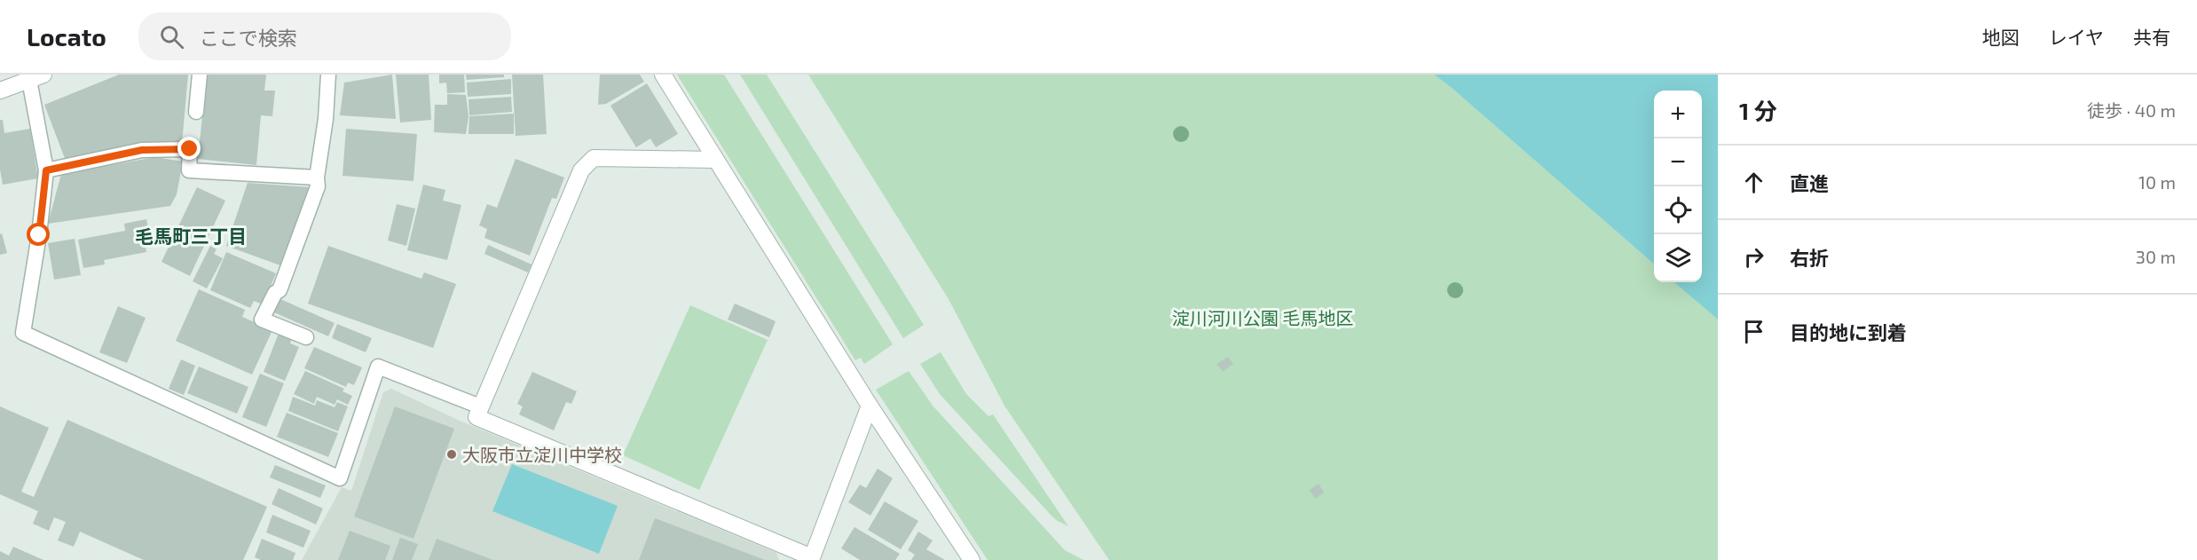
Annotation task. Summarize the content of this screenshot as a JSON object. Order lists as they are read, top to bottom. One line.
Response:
{"districts":["毛馬町三丁目"],"parks":["淀川河川公園 毛馬地区"],"places":["大阪市立淀川中学校"],"page":{"header":"Locato","search":"ここで検索","nav":["地図","レイヤ","共有"],"heading":["1 分","徒歩 · 40 m"],"map_buttons":["+","−"],"list":[["直進","10 m"],["右折","30 m"],"目的地に到着"]}}
